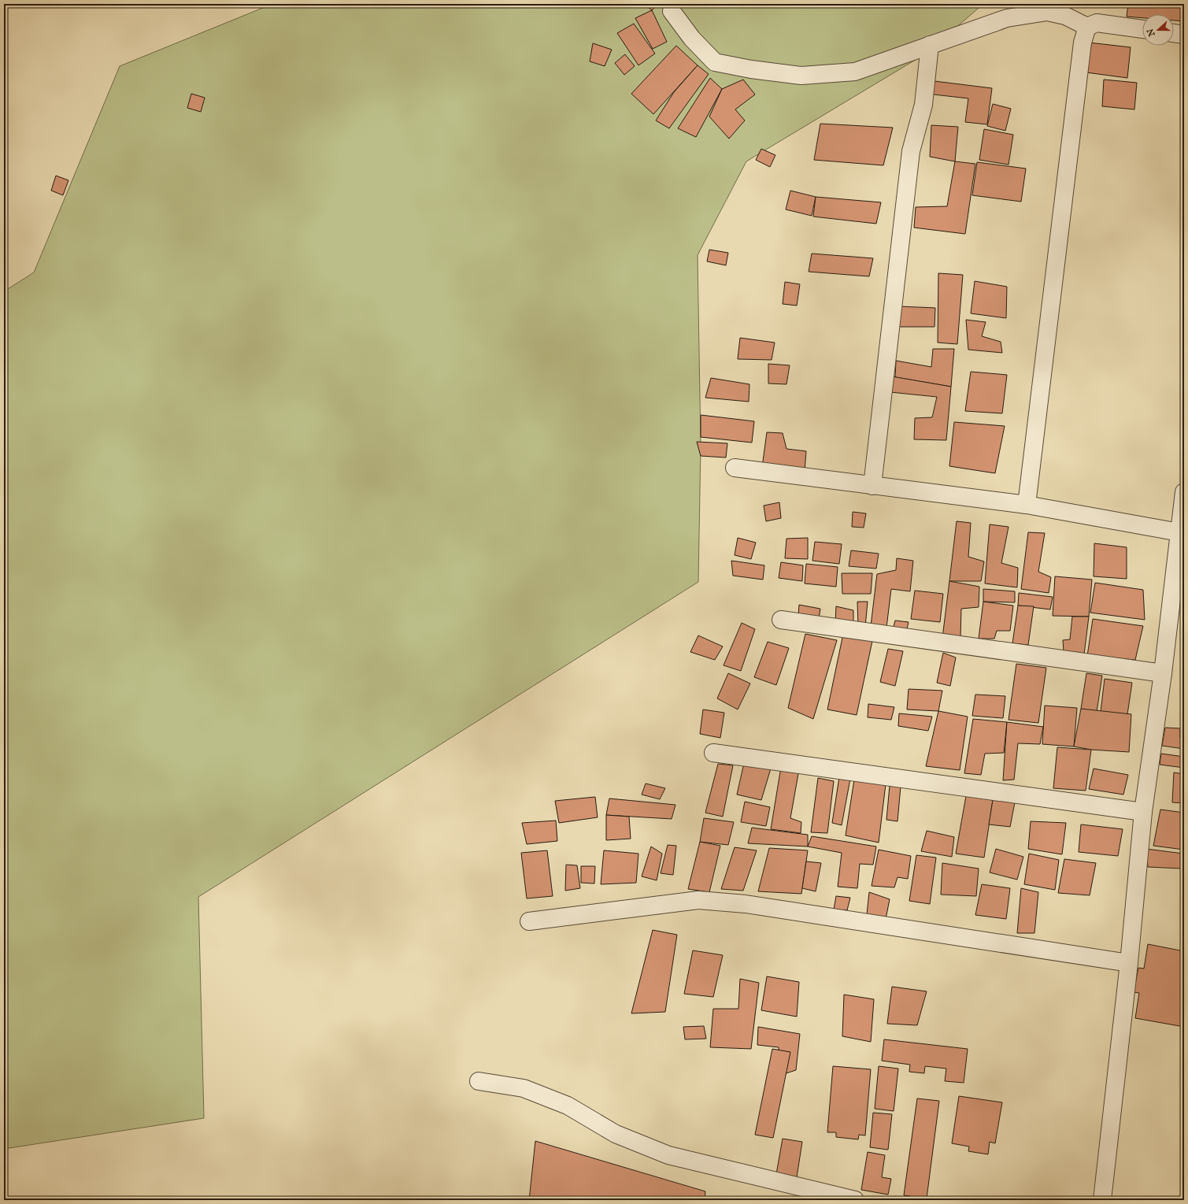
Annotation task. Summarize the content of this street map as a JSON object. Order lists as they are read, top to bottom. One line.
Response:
{"north":"left"}
